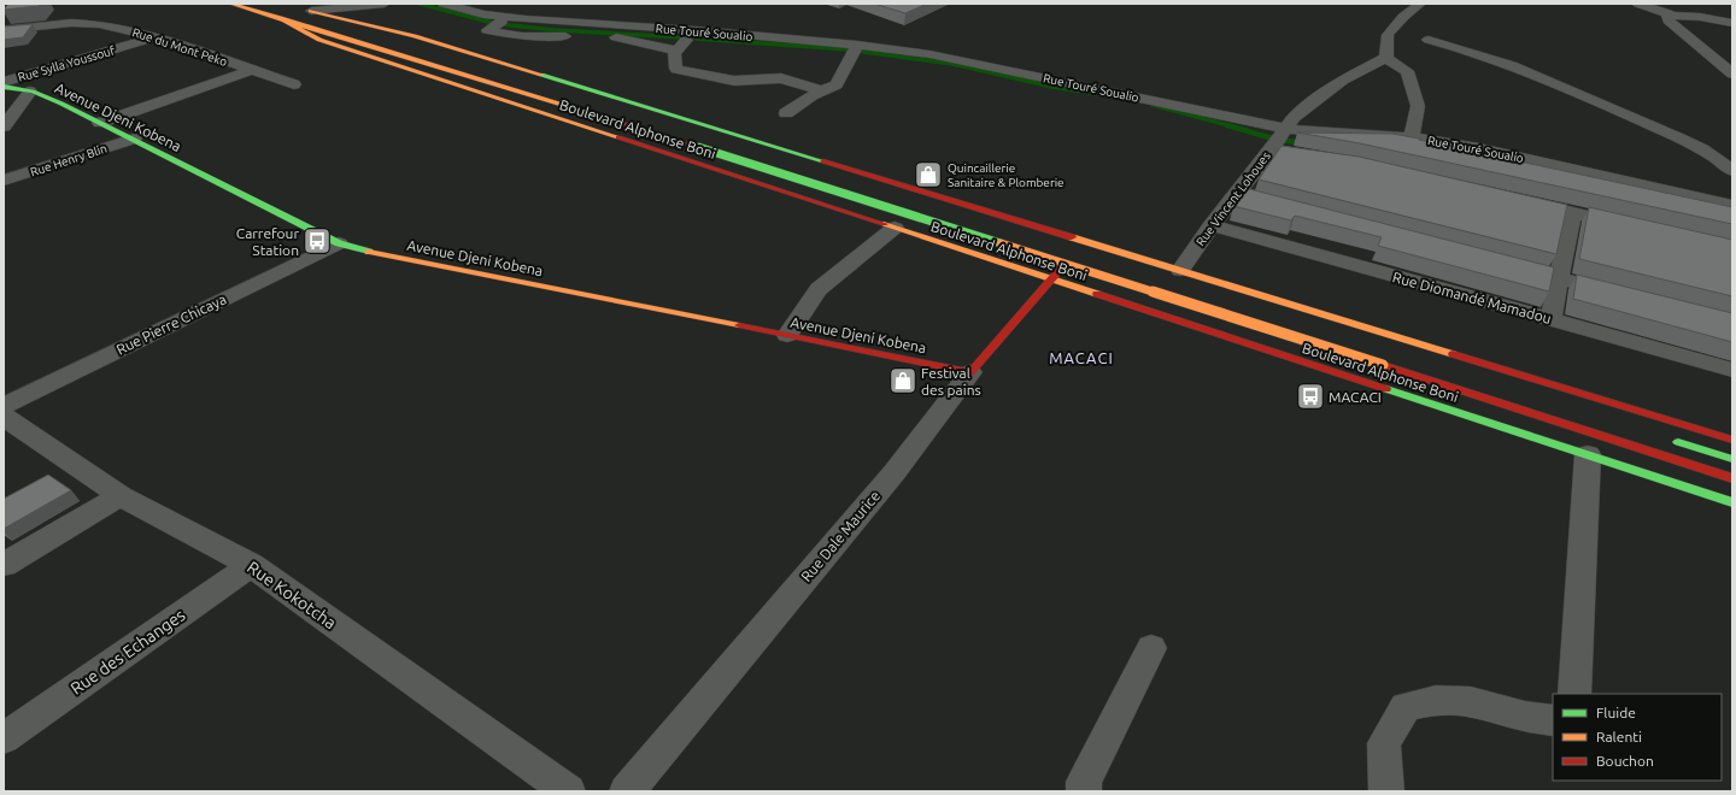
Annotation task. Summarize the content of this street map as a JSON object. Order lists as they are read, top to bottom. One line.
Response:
{"streets":{"street":["Rue Touré Soualio","Rue du Mont Peko","Rue Sylla Youssouf","Avenue Djeni Kobena","Boulevard Alphonse Boni","Rue Henry Blin","Rue Vincent Lohoues","Rue Diomandé Mamadou","Rue Pierre Chicaya","Rue Dale Maurice","Rue Kokotcha","Rue des Echanges"]},"crossings":[["Rue Touré Soualio","Rue Vincent Lohoues"],["Rue du Mont Peko","Rue Sylla Youssouf"],["Avenue Djeni Kobena","Rue Henry Blin"],["Avenue Djeni Kobena","Rue Pierre Chicaya"],["Avenue Djeni Kobena","Rue Dale Maurice"],["Boulevard Alphonse Boni","Rue Vincent Lohoues"],["Boulevard Alphonse Boni","Rue Dale Maurice"],["Rue Vincent Lohoues","Rue Diomandé Mamadou"],["Rue Kokotcha","Rue des Echanges"]],"districts":["MACACI"],"places":{"shop":["Quincaillerie Sanitaire & Plomberie","Festival des pains"],"bus stop":["Carrefour Station","MACACI"]},"legend":["Fluide","Ralenti","Bouchon"]}
